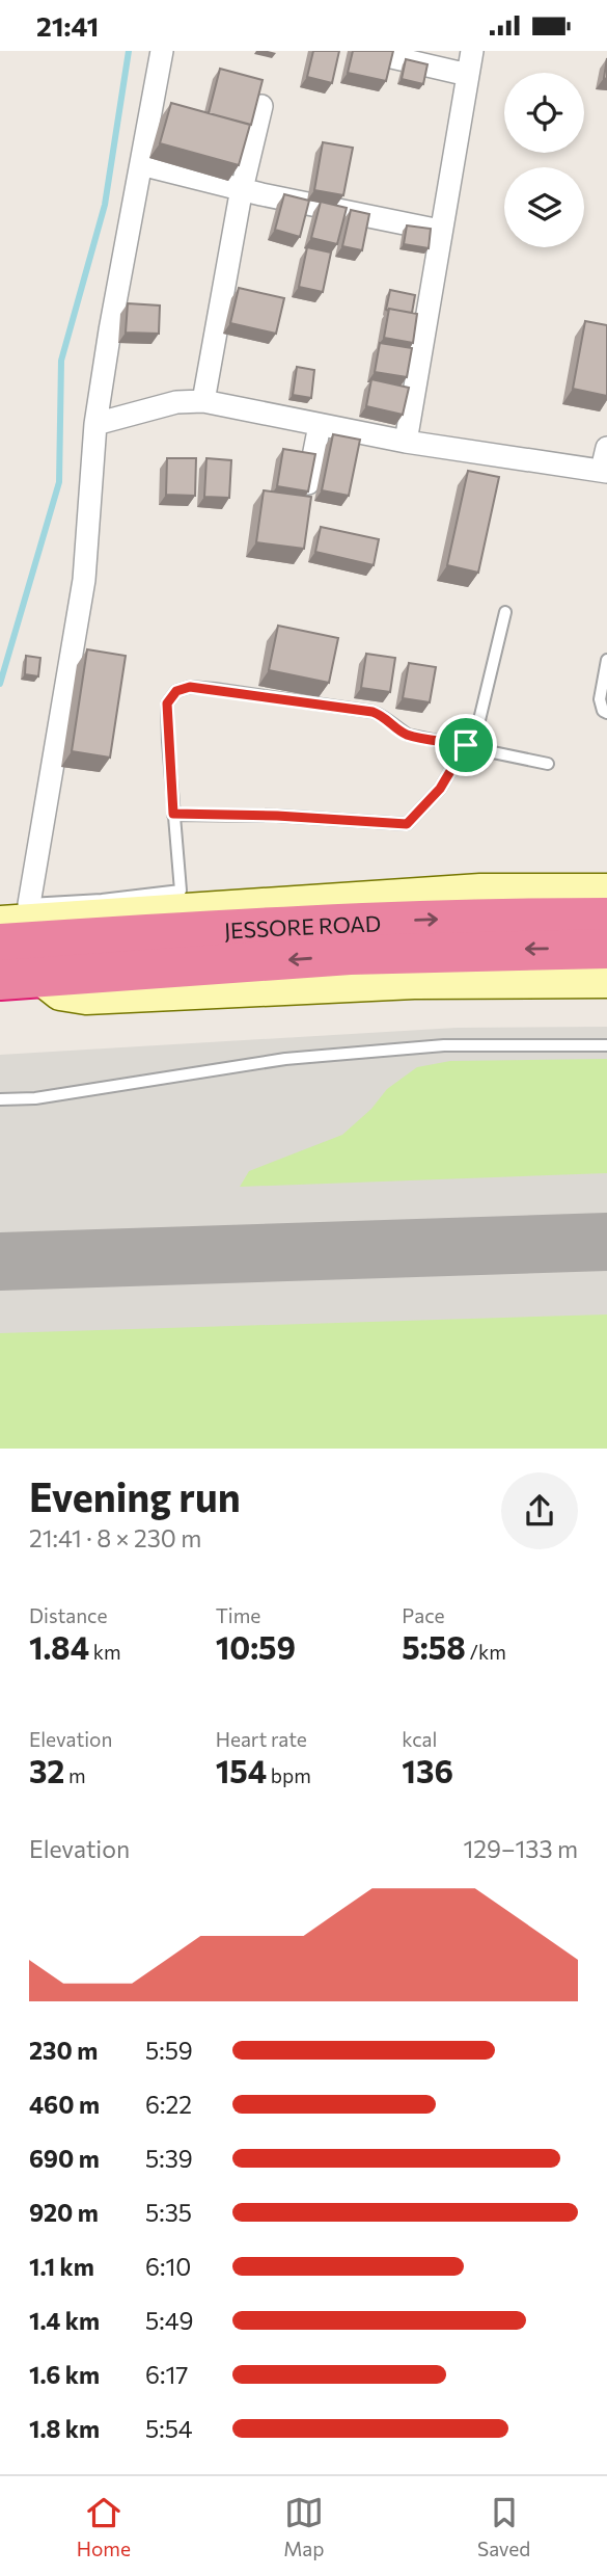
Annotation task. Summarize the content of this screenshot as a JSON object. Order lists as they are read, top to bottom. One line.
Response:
{"streets":{"highway":["JESSORE ROAD"]},"page":{"status":"21:41","heading":["Evening run","21:41 · 8 × 230 m"],"stats":[["Distance","1.84 km"],["Time","10:59"],["Pace","5:58 /km"],["Elevation","32 m"],["Heart rate","154 bpm"],["kcal","136"]],"chart":["Elevation","129–133 m"],"list":[{"name":"230 m","note":"5:59"},{"name":"460 m","note":"6:22"},{"name":"690 m","note":"5:39"},{"name":"920 m","note":"5:35"},{"name":"1.1 km","note":"6:10"},{"name":"1.4 km","note":"5:49"},{"name":"1.6 km","note":"6:17"},{"name":"1.8 km","note":"5:54"}],"tabs":["Home","Map","Saved"]}}
